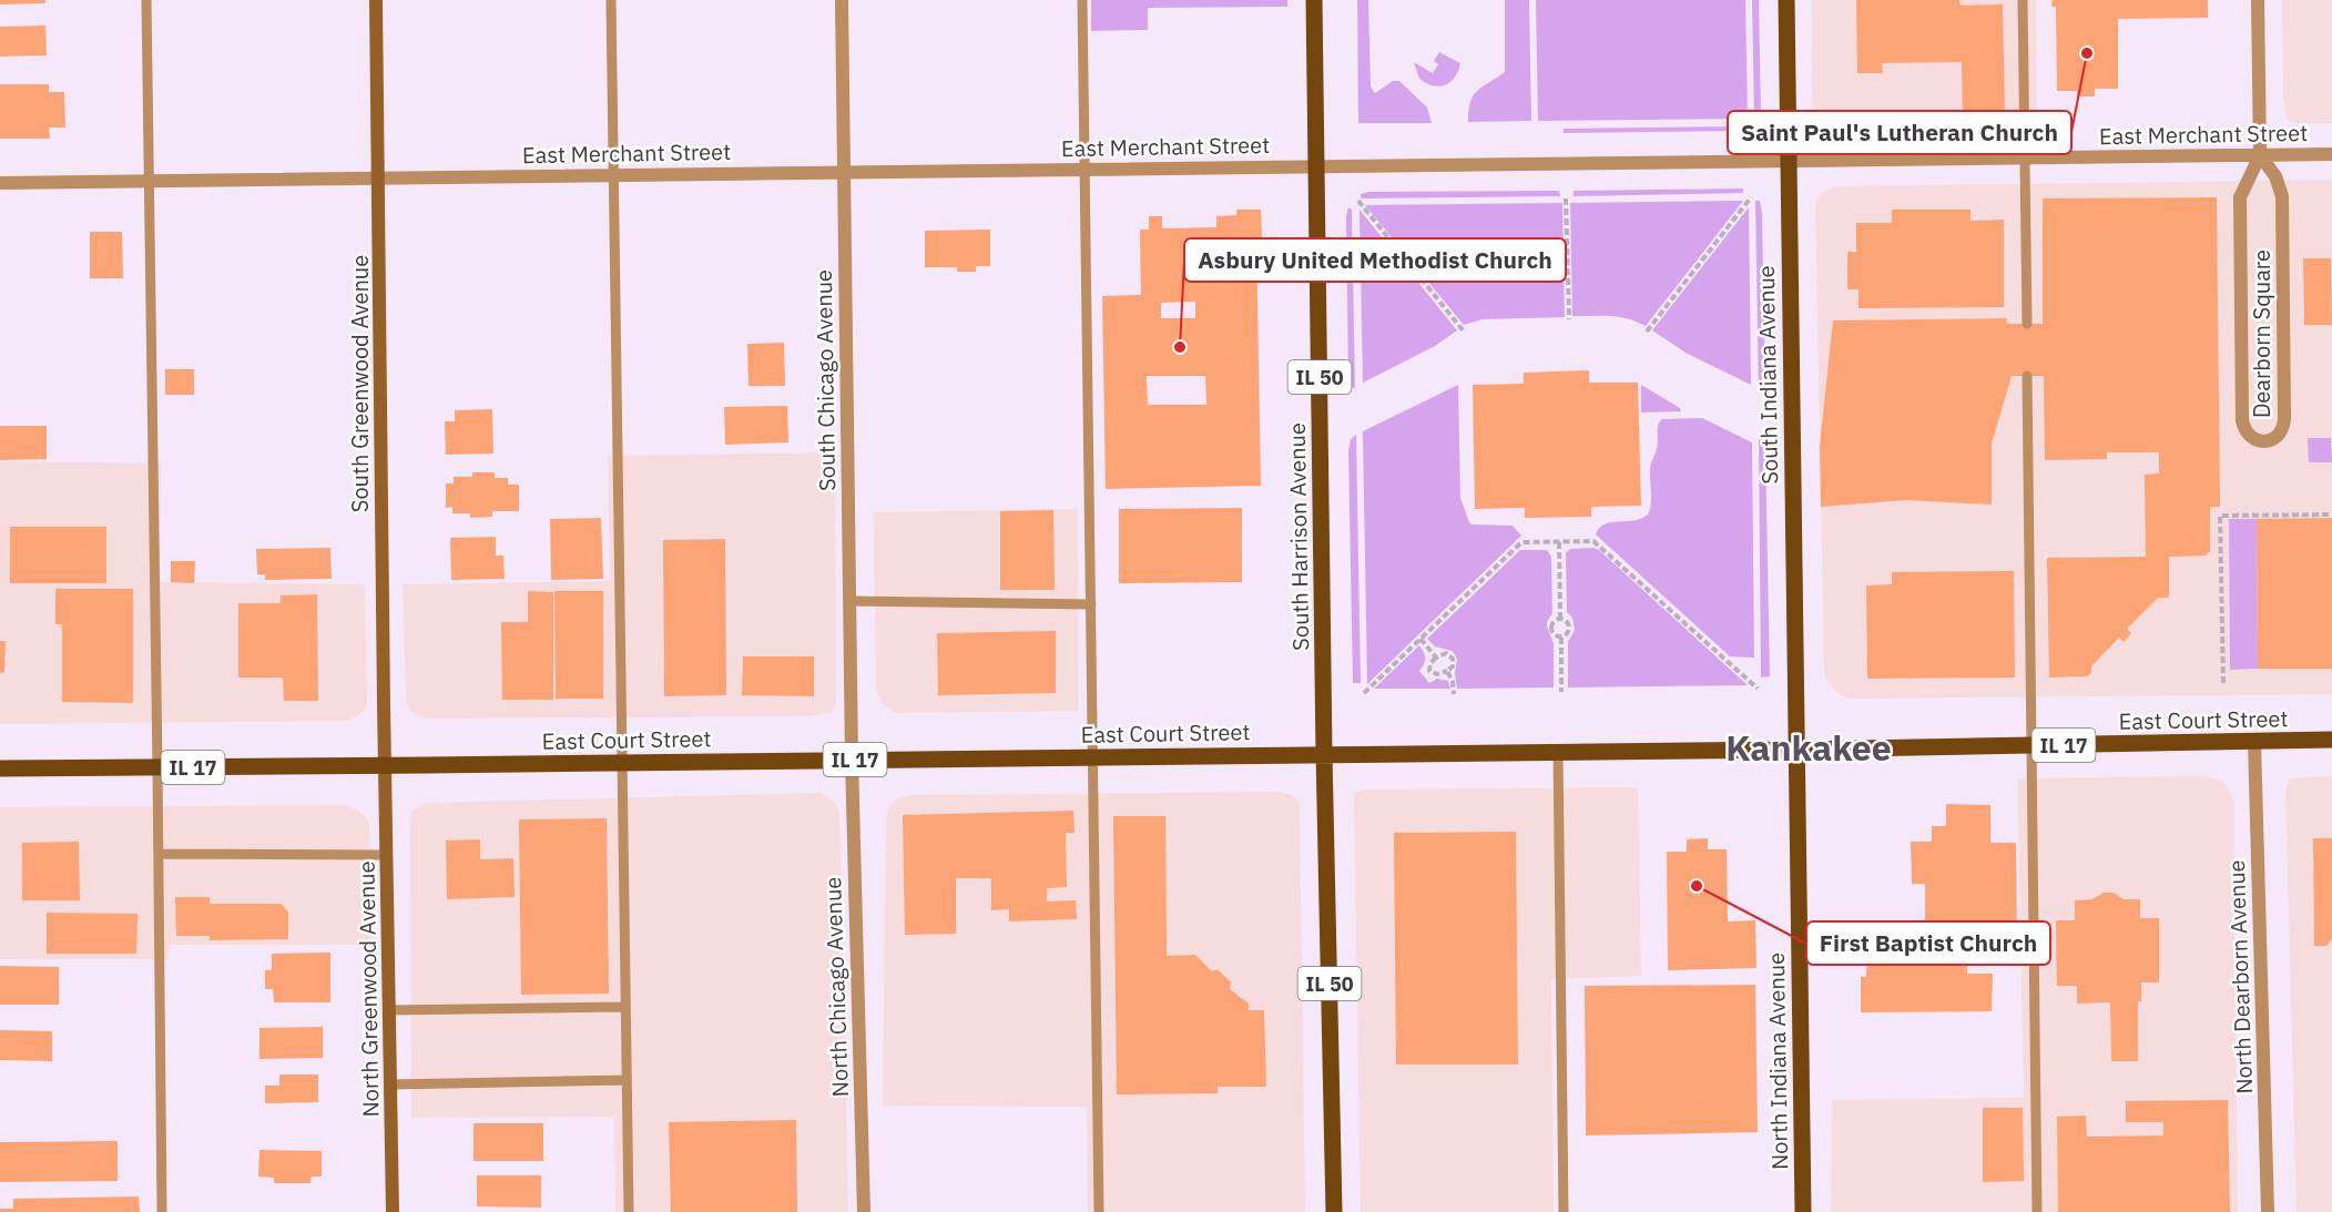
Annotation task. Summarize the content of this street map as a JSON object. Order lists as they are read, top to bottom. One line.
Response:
{"streets":{"main road":["South Indiana Avenue","IL 50","South Harrison Avenue","East Court Street","IL 17","North Indiana Avenue"],"street":["East Merchant Street","Dearborn Square","South Chicago Avenue","South Greenwood Avenue","North Dearborn Avenue","North Chicago Avenue","North Greenwood Avenue"]},"crossings":[["East Merchant Street","Dearborn Square"],["East Merchant Street","South Indiana Avenue"],["East Merchant Street","South Chicago Avenue"],["East Merchant Street","South Greenwood Avenue"],["East Merchant Street","South Harrison Avenue"],["South Indiana Avenue","East Court Street"],["South Indiana Avenue","North Indiana Avenue"],["IL 50","South Harrison Avenue"],["IL 50","East Court Street"],["South Chicago Avenue","East Court Street"],["South Chicago Avenue","North Chicago Avenue"],["South Greenwood Avenue","East Court Street"],["South Greenwood Avenue","North Greenwood Avenue"],["South Harrison Avenue","East Court Street"],["East Court Street","North Dearborn Avenue"],["East Court Street","North Chicago Avenue"],["East Court Street","North Greenwood Avenue"],["East Court Street","North Indiana Avenue"]],"districts":["Kankakee"],"places":["Saint Paul's Lutheran Church","Asbury United Methodist Church","First Baptist Church"]}
